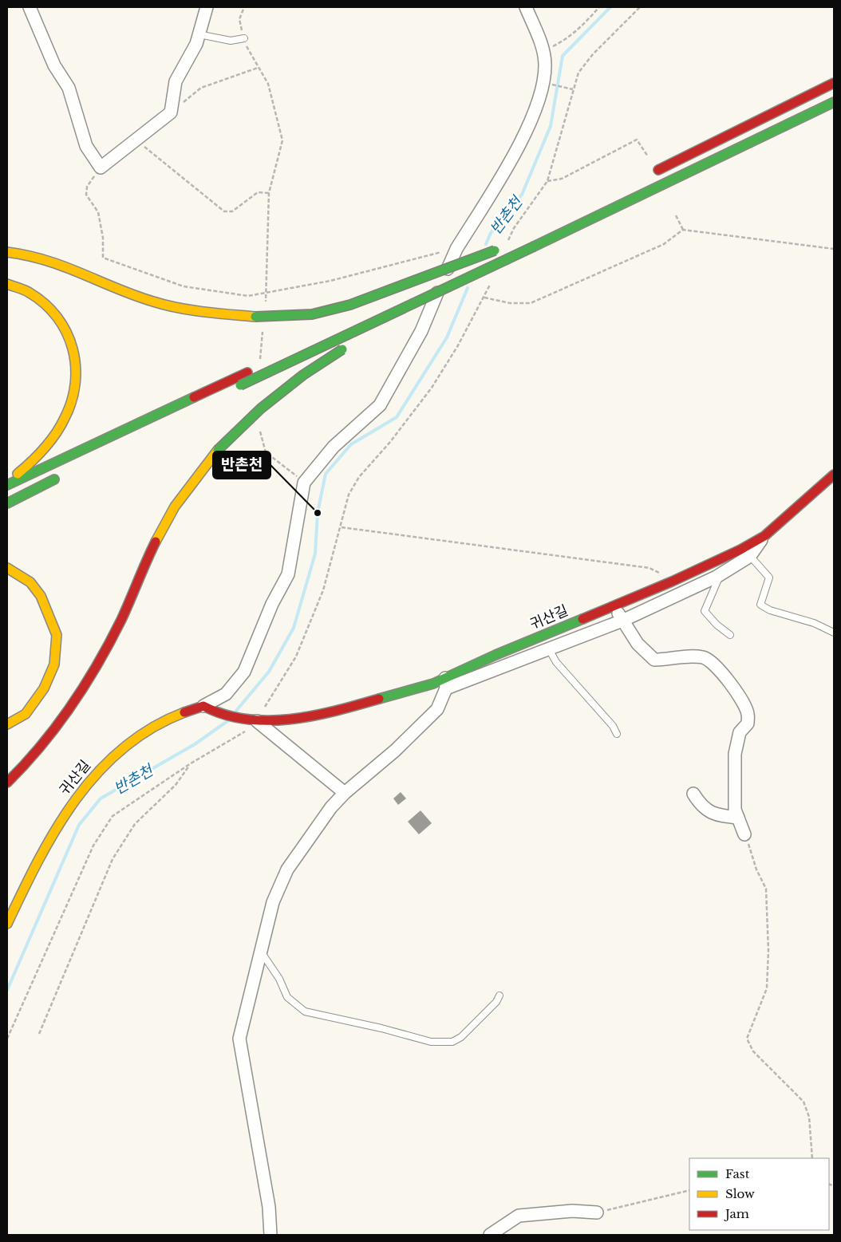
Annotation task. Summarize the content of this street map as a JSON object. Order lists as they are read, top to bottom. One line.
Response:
{"streets":{"main road":["귀산길"]},"water":["반촌천"],"places":["반촌천"],"legend":["Fast","Slow","Jam"]}
